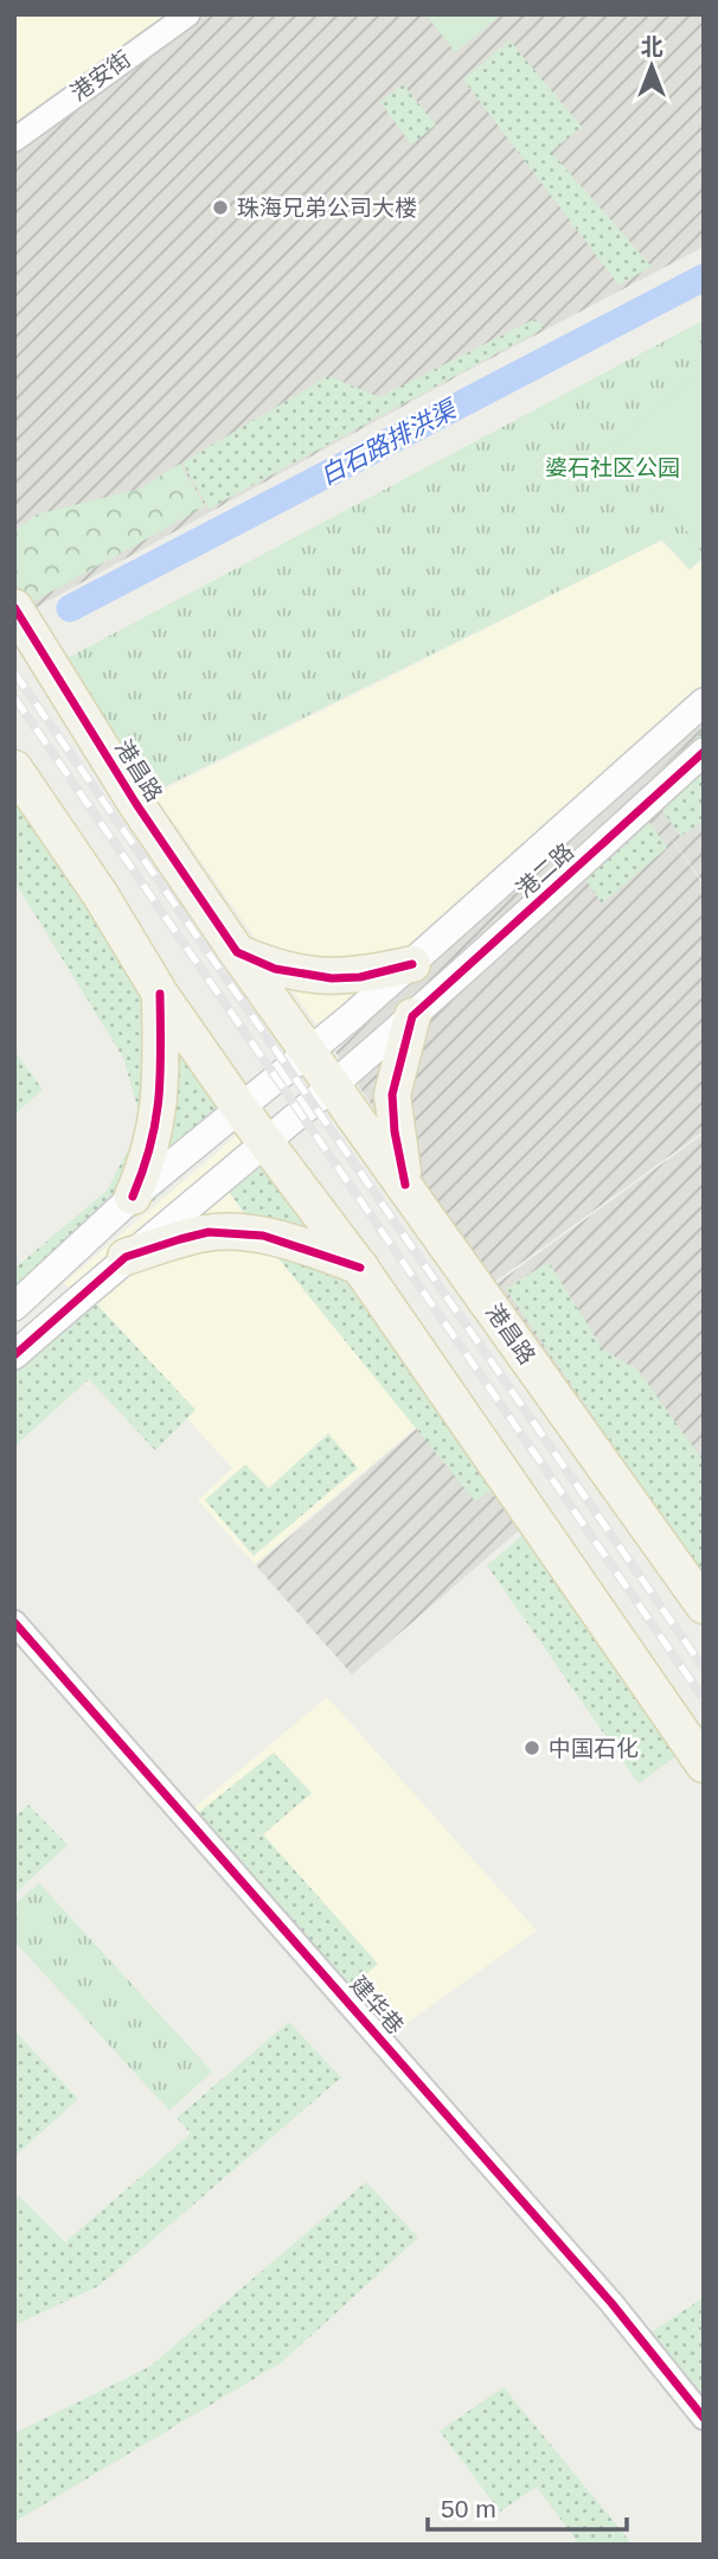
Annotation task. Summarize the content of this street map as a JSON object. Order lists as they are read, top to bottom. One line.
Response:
{"streets":{"main road":["港昌路"],"street":["港安街","港二路","建华巷"]},"crossings":[["港昌路","港二路"]],"water":["白石路排洪渠"],"parks":["婆石社区公园"],"places":["珠海兄弟公司大楼","中国石化"],"scale_bar":"50 m","north":"top"}
